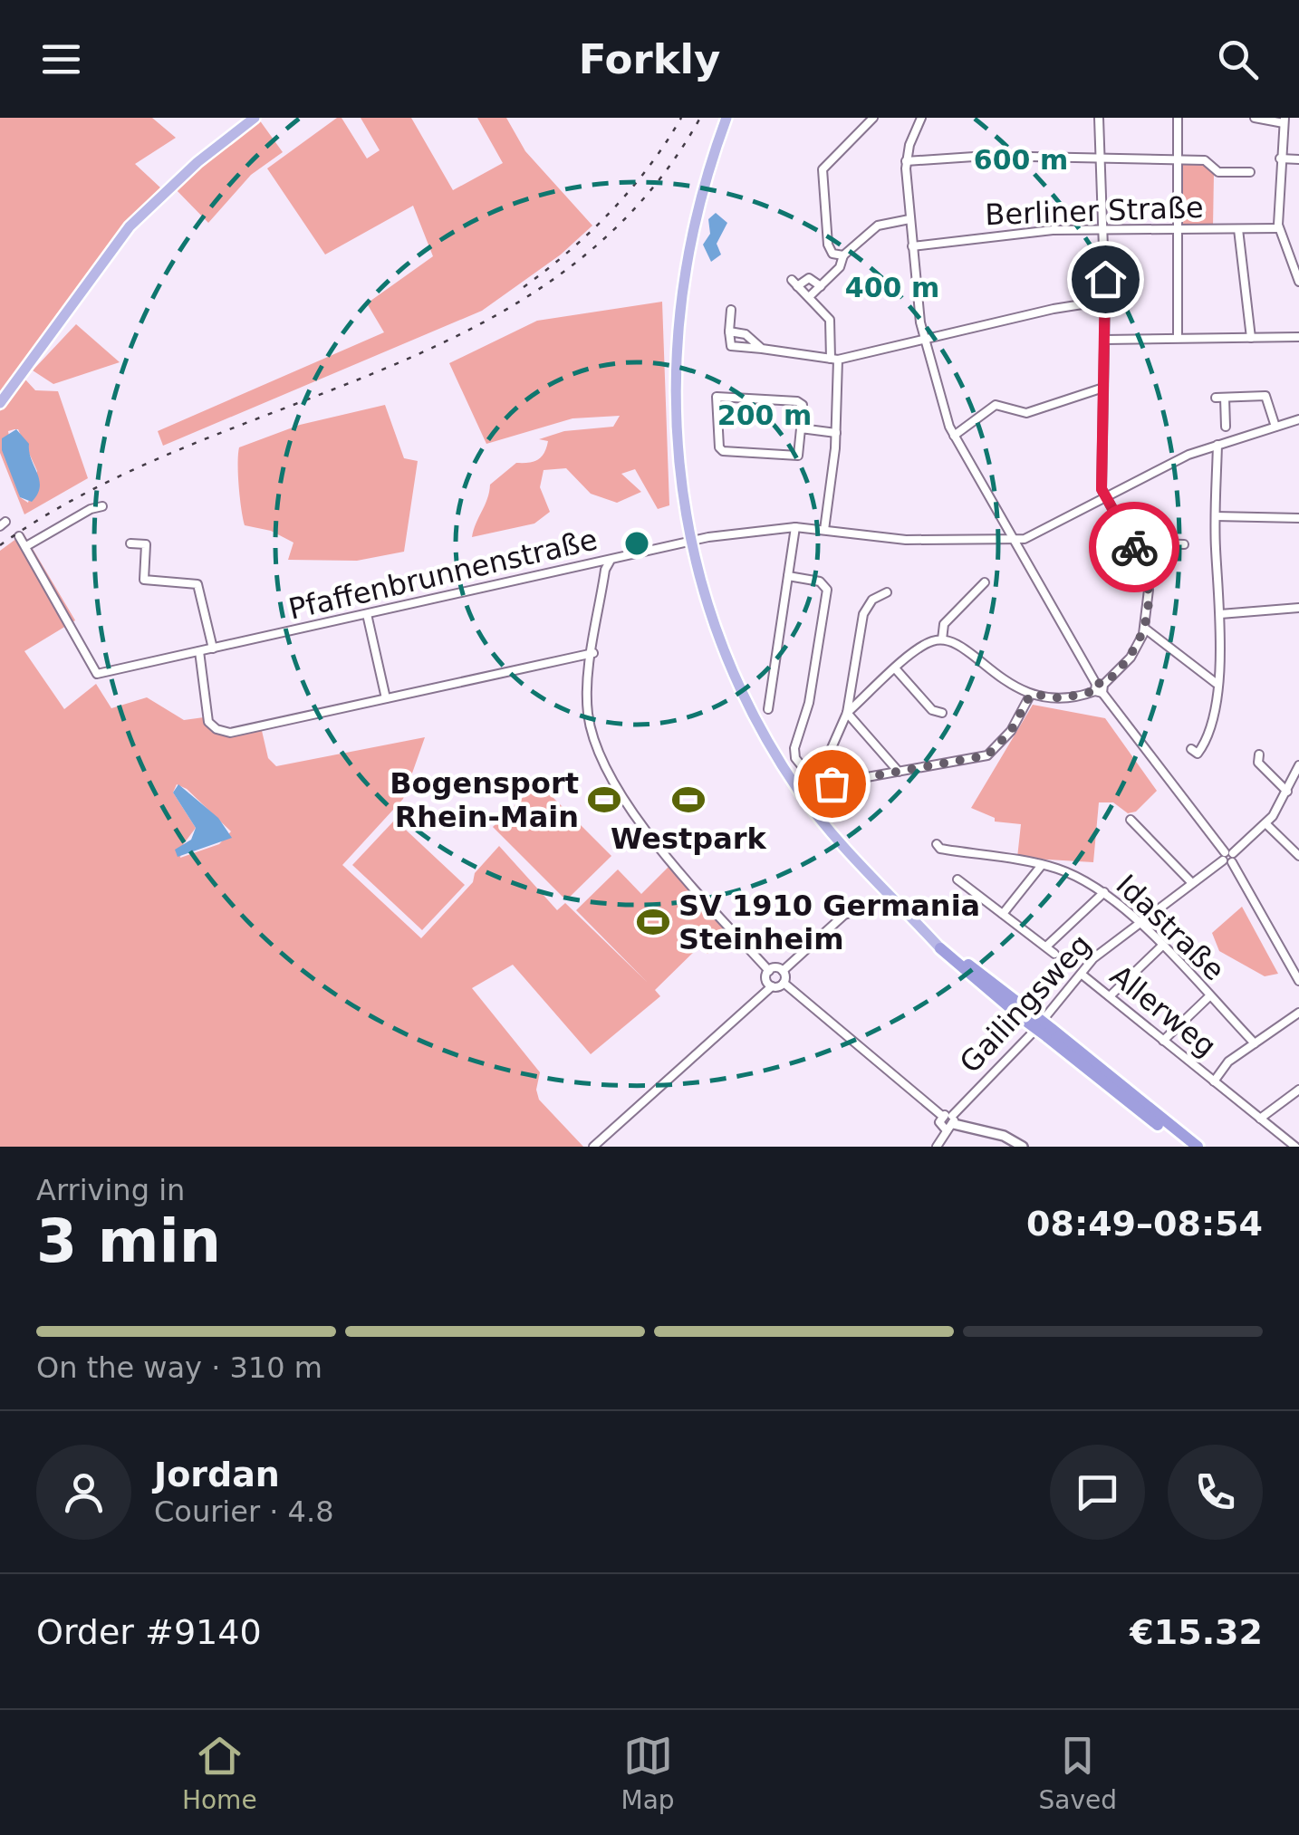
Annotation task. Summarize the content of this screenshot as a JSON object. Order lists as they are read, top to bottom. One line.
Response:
{"streets":{"street":["Berliner Straße","Pfaffenbrunnenstraße","Idastraße","Gailingsweg","Allerweg"]},"crossings":[["Idastraße","Gailingsweg"]],"places":{"sports":["Bogensport Rhein-Main","Westpark","SV 1910 Germania Steinheim"]},"page":{"header":"Forkly","heading":["3 min","Arriving in","08:49–08:54"],"panel":["Jordan","Courier · 4.8","Order #9140","€15.32"],"bar":"On the way · 310 m","tabs":["Home","Map","Saved"]},"rings":["600 m","400 m","200 m"]}
